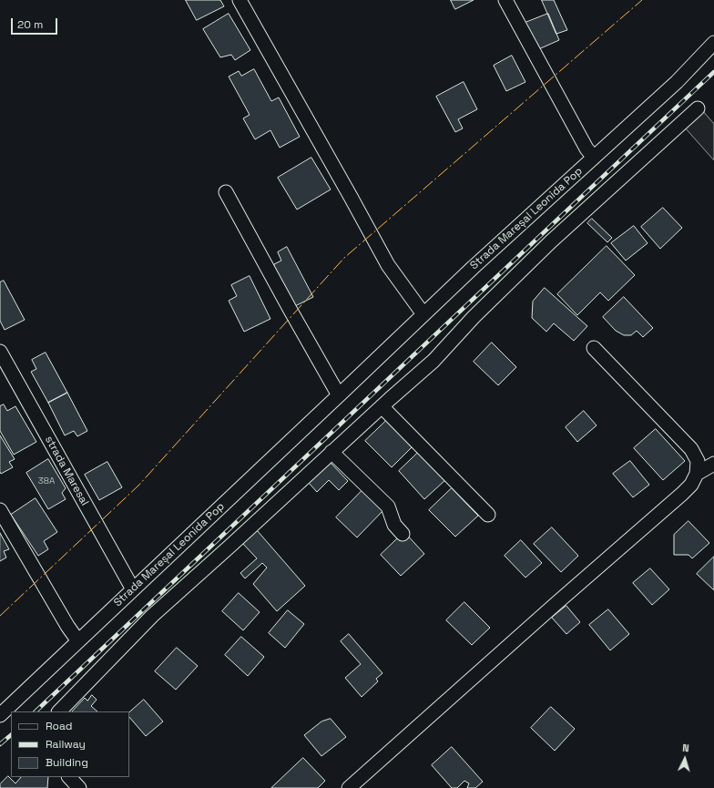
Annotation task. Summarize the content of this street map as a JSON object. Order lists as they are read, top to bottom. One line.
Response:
{"streets":{"street":["Strada Mareșal Leonida Pop","strada Maresal"]},"crossings":[["Strada Mareșal Leonida Pop","strada Maresal"]],"house_numbers":["38A"],"legend":["Road","Railway","Building"],"scale_bar":"20 m","north":"top"}
